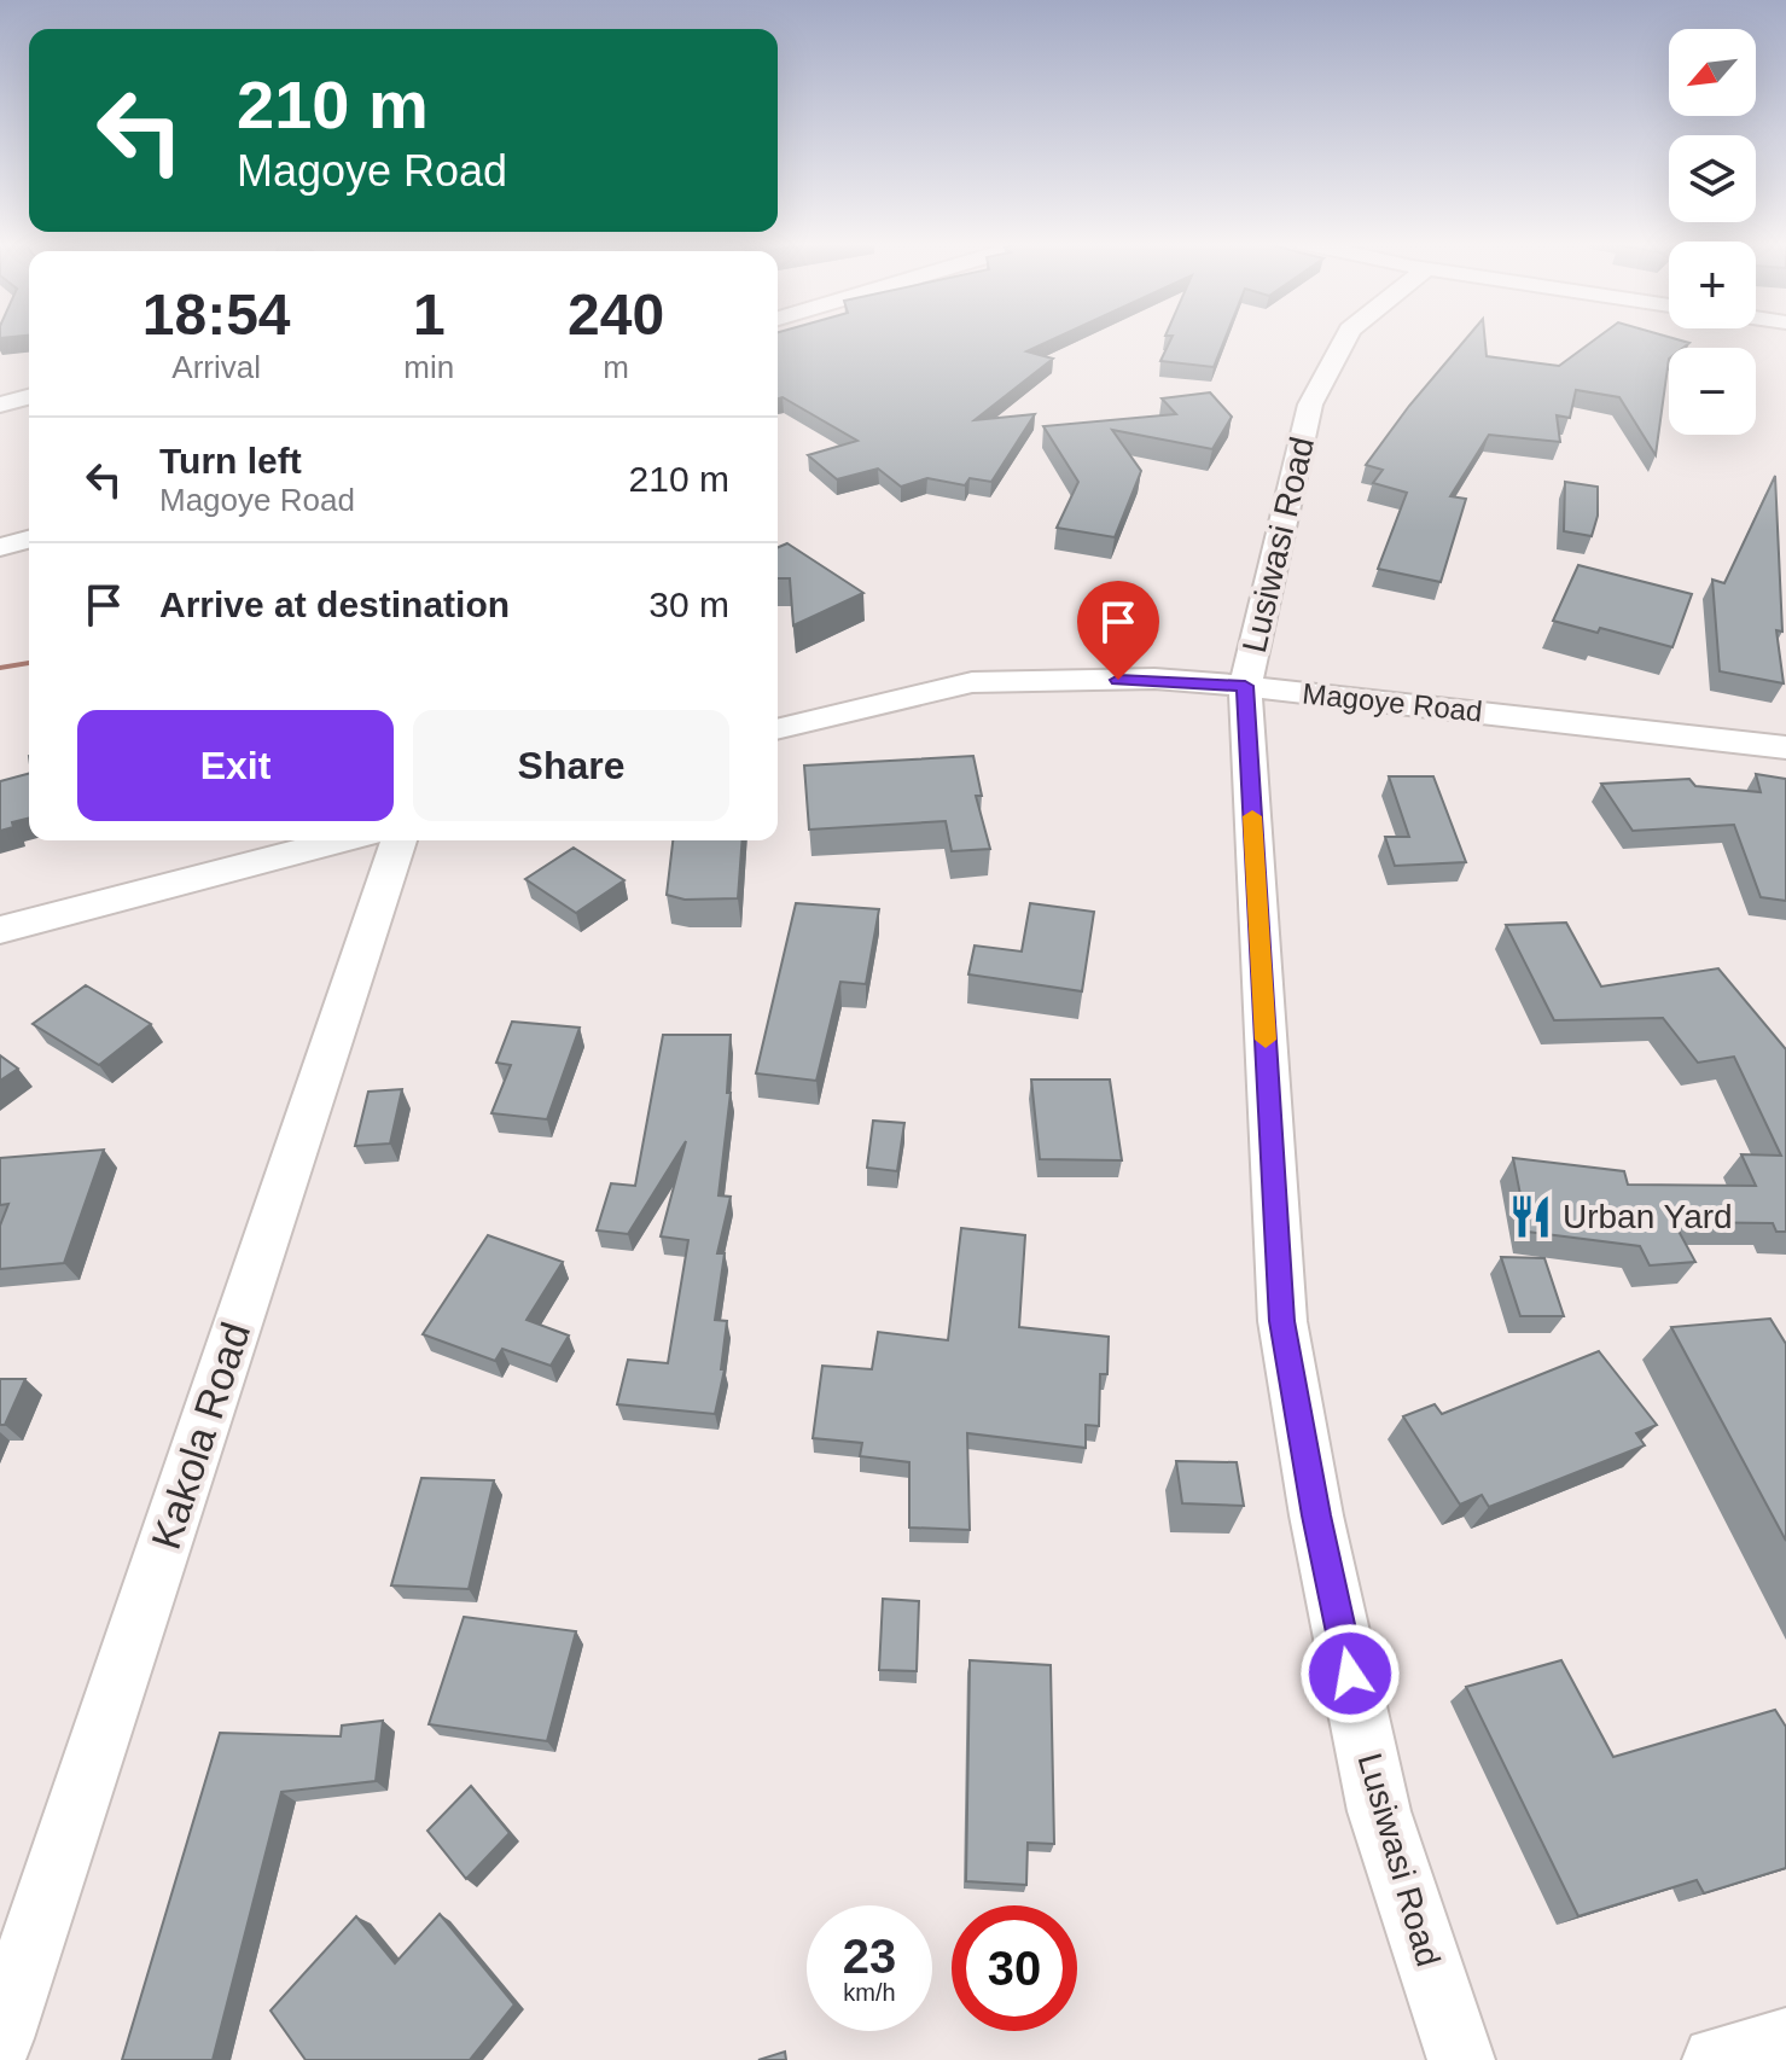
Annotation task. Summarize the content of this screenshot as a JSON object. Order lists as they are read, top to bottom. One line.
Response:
{"streets":{"street":["Lusiwasi Road","Magoye Road","Kakola Road"]},"crossings":[["Lusiwasi Road","Magoye Road"]],"places":{"restaurant":["Urban Yard"]},"north":"bottom left","page":{"map_buttons":["+","−"],"turn":["210 m","Magoye Road"],"eta":["18:54","Arrival","1","min","240","m"],"list":[{"name":"Turn left","note":"Magoye Road","value":"210 m"},{"name":"Arrive at destination","value":"30 m"}],"buttons":["Exit","Share"],"speed":"23 km/h","limit":"30"}}
